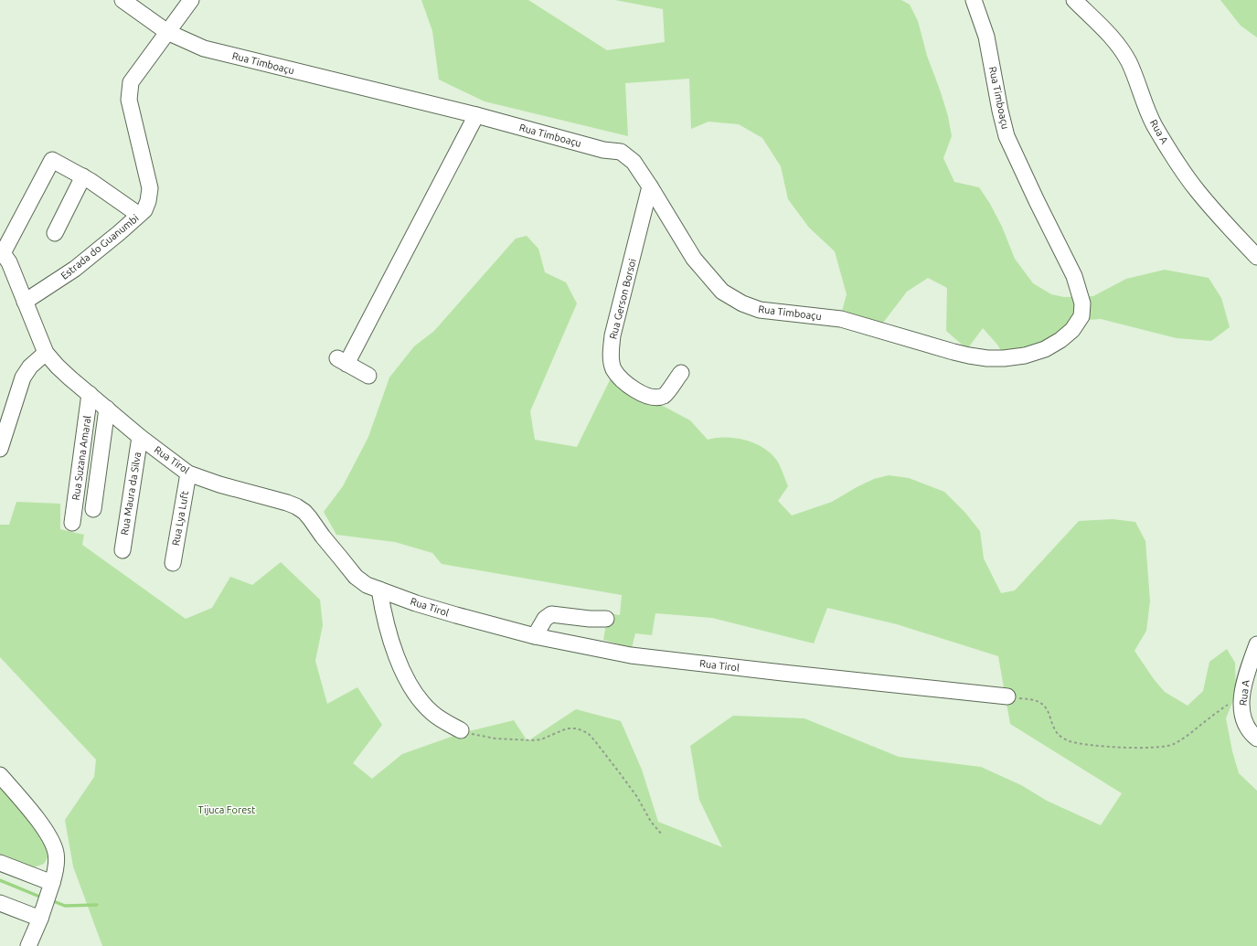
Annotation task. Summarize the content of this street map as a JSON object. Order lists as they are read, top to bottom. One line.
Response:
{"streets":{"street":["Rua Timboaçu","Rua A","Estrada do Guanumbi","Rua Gerson Borsoi","Rua Suzana Amaral","Rua Tirol","Rua Maura da Silva","Rua Lya Luft"]},"crossings":[["Rua Timboaçu","Estrada do Guanumbi"],["Rua Timboaçu","Rua Gerson Borsoi"],["Estrada do Guanumbi","Rua Tirol"],["Rua Suzana Amaral","Rua Tirol"],["Rua Tirol","Rua Maura da Silva"],["Rua Tirol","Rua Lya Luft"]],"parks":["Tijuca Forest"]}
